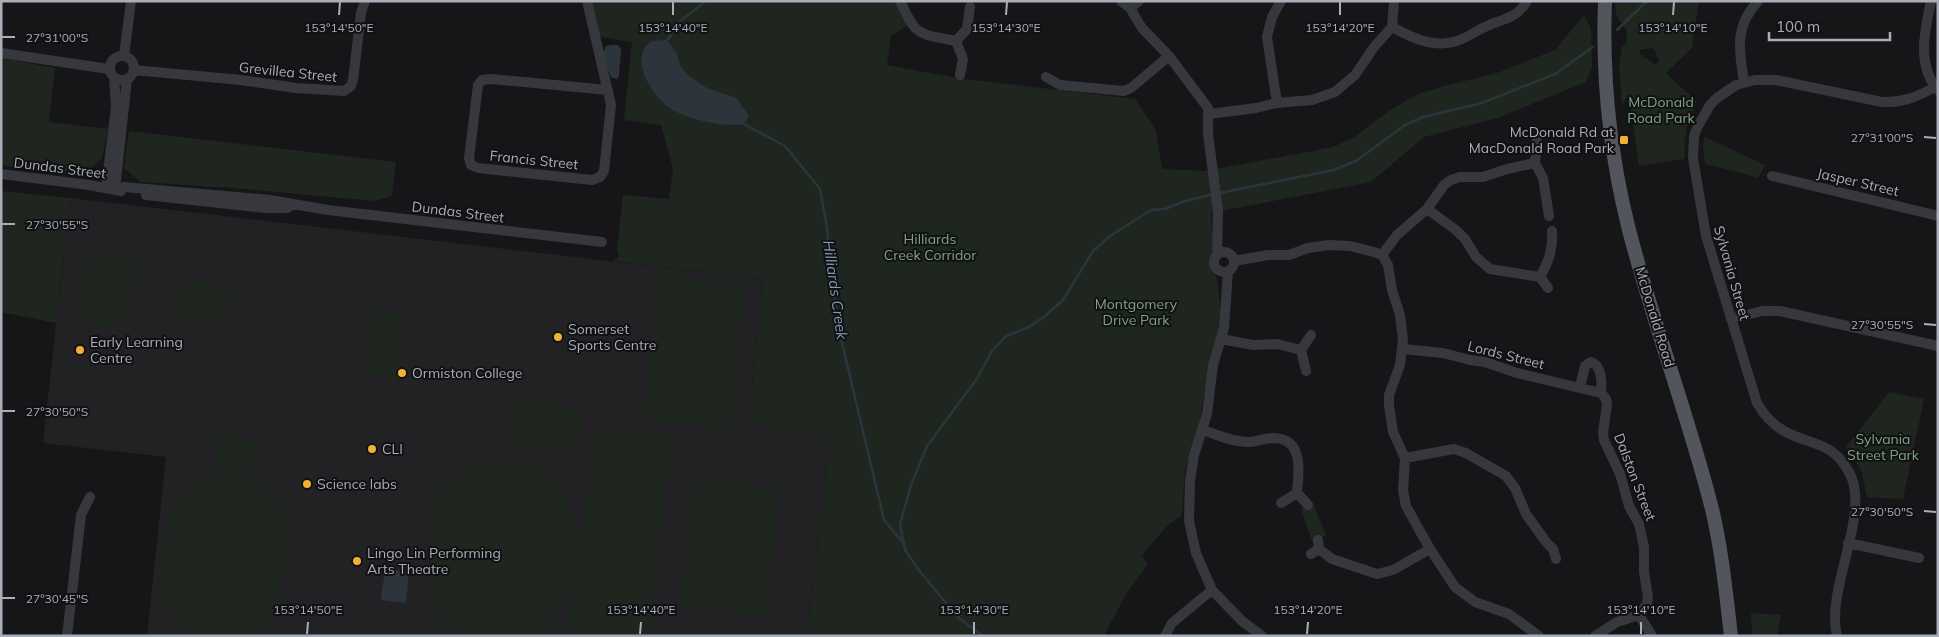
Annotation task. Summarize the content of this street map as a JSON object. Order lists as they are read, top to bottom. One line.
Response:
{"streets":{"main road":["McDonald Road"],"street":["Grevillea Street","Francis Street","Dundas Street","Jasper Street","Sylvania Street","Lords Street","Dalston Street"]},"crossings":[["Lords Street","Dalston Street"]],"water":["Hilliards Creek"],"parks":["McDonald Road Park","Hilliards Creek Corridor","Montgomery Drive Park","Sylvania Street Park"],"places":{"transit":["McDonald Rd at MacDonald Road Park"],"other":["Somerset Sports Centre","Early Learning Centre","Ormiston College","CLI","Science labs","Lingo Lin Performing Arts Theatre"]},"scale_bar":"100 m","coordinates":["153°14'50\"E","153°14'40\"E","153°14'30\"E","153°14'20\"E","153°14'10\"E","27°31'00\"S","27°30'55\"S","27°30'50\"S","27°30'45\"S"]}
